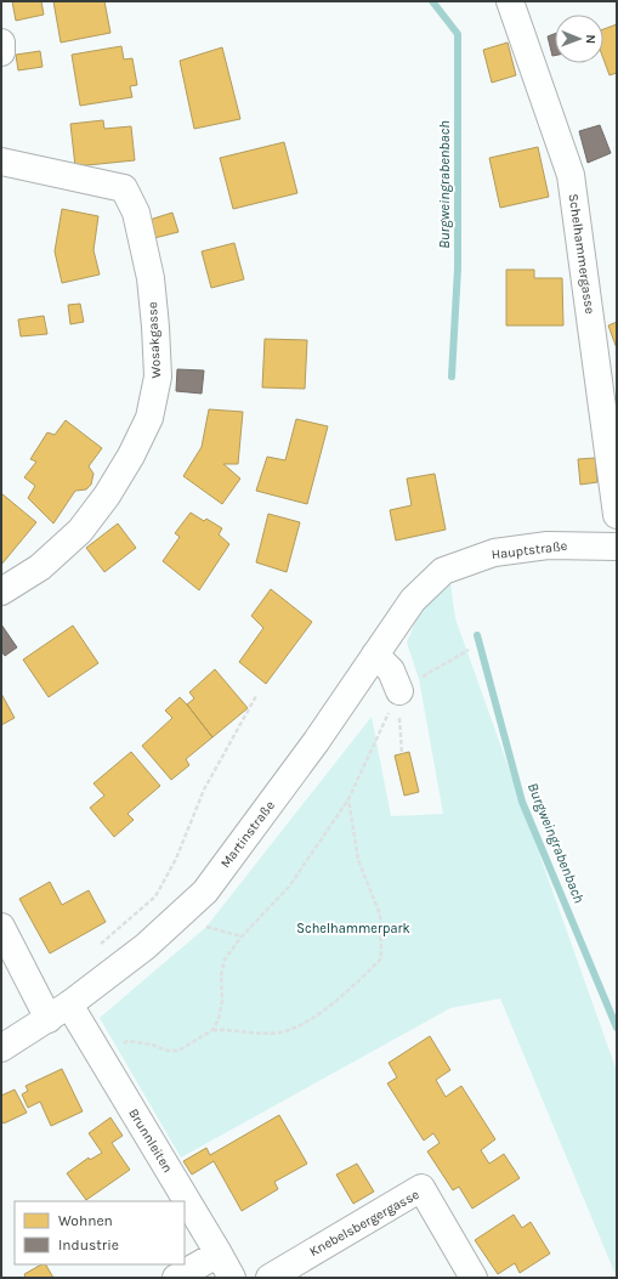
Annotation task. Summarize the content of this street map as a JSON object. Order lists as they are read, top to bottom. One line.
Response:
{"streets":{"street":["Schelhammergasse","Wosakgasse","Hauptstraße","Martinstraße","Brunnleiten","Knebelsbergergasse"]},"crossings":[["Hauptstraße","Martinstraße"],["Martinstraße","Brunnleiten"]],"water":["Burgweingrabenbach"],"parks":["Schelhammerpark"],"legend":["Wohnen","Industrie"],"north":"right"}
